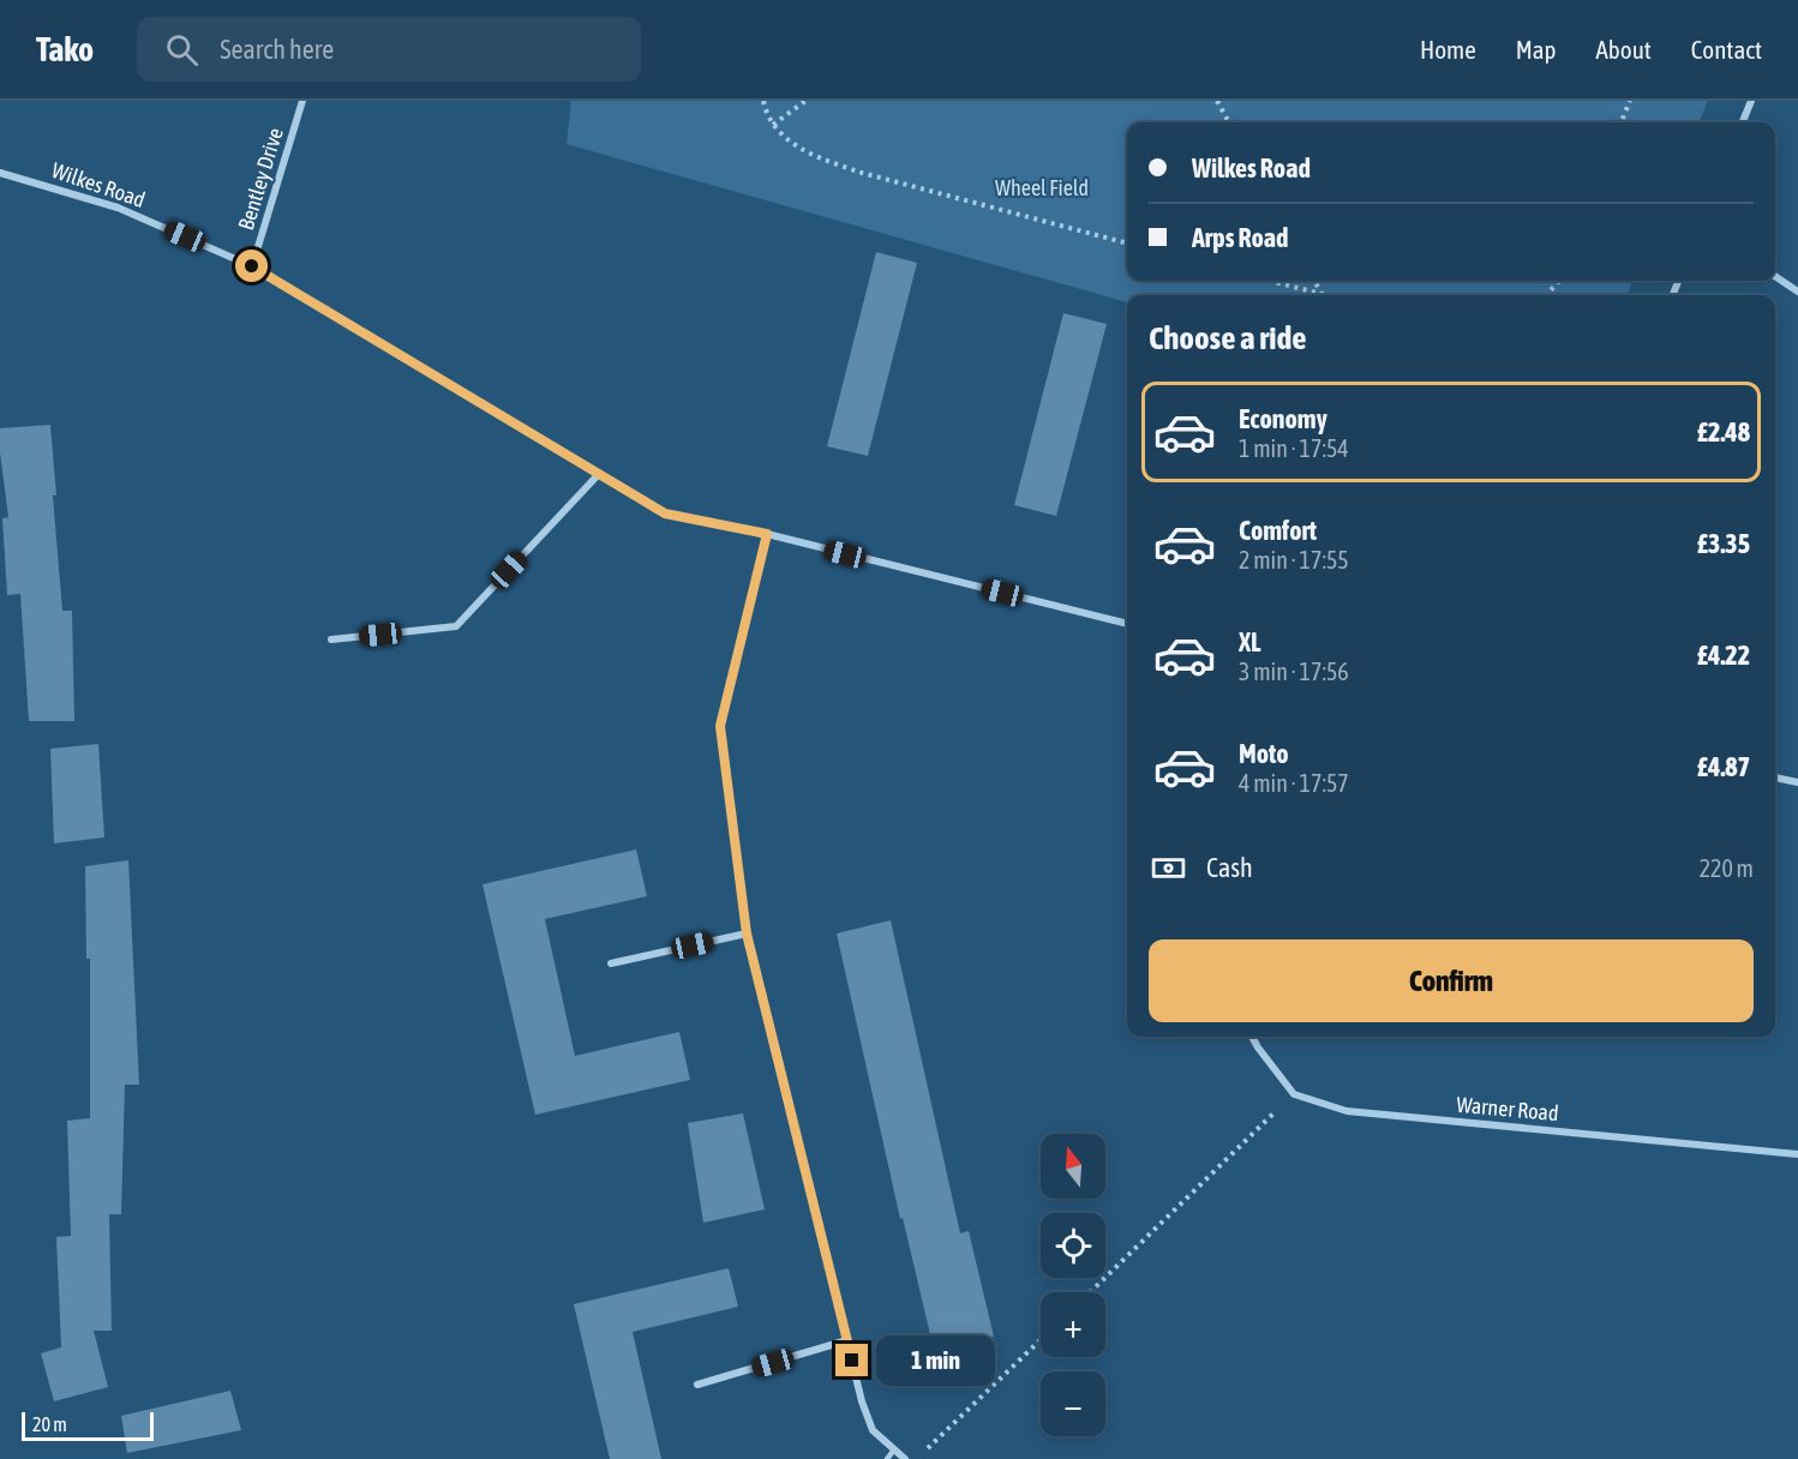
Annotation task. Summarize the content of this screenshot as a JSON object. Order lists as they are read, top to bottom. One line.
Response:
{"streets":{"street":["Bentley Drive","Wilkes Road","Warner Road"]},"crossings":[["Bentley Drive","Wilkes Road"]],"parks":["Wheel Field"],"scale_bar":"20 m","north":"top","page":{"header":"Tako","search":"Search here","nav":["Home","Map","About","Contact"],"banner":["Wilkes Road","Arps Road"],"heading":"Choose a ride","list":[{"name":"Economy","note":"1 min · 17:54","value":"£2.48"},{"name":"Comfort","note":"2 min · 17:55","value":"£3.35"},{"name":"XL","note":"3 min · 17:56","value":"£4.22"},{"name":"Moto","note":"4 min · 17:57","value":"£4.87"}],"pay":["Cash","220 m"],"buttons":"Confirm","map_buttons":["+","−"],"bubble":"1 min","scale":"20 m"}}
